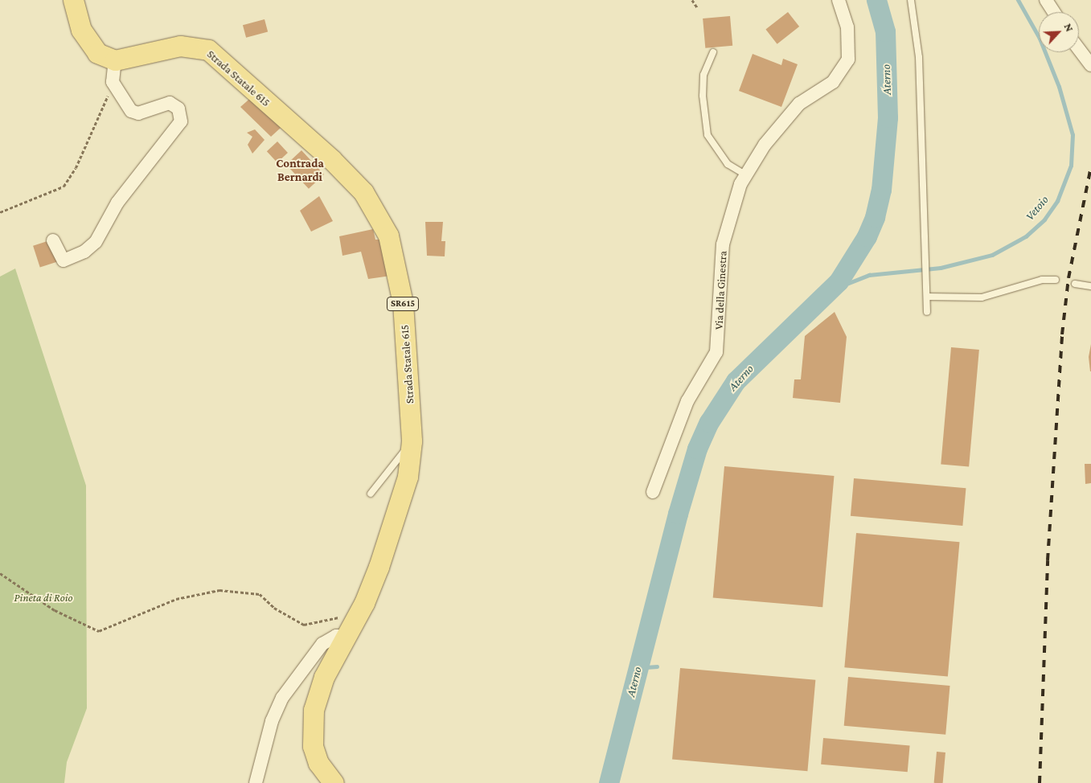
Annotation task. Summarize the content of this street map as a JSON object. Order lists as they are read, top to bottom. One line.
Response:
{"streets":{"main road":["Strada Statale 615","SR615"],"street":["Via della Ginestra"]},"districts":["Contrada Bernardi"],"water":["Aterno","Vetoio"],"parks":["Pineta di Roio"],"north":"top right"}
